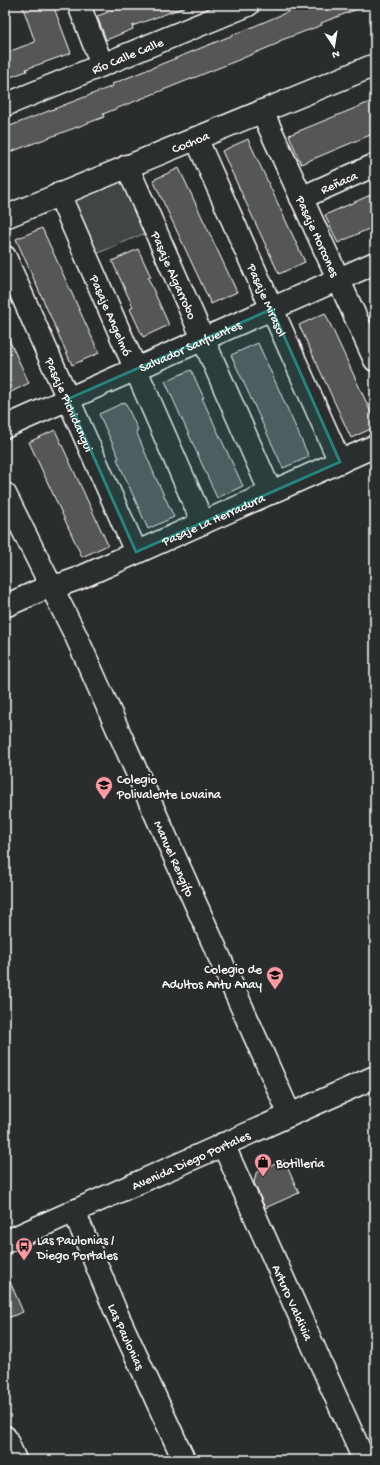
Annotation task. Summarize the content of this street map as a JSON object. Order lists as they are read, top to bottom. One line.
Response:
{"streets":{"street":["Río Calle Calle","Cochoa","Reñaca","Pasaje Horcones","Pasaje Algarrobo","Pasaje Mirasol","Pasaje Angelmó","Salvador Sanfuentes","Pasaje Pichidangui","Pasaje La Herradura","Manuel Rengifo","Avenida Diego Portales","Arturo Valdivia","Las Paulonias"]},"crossings":[["Cochoa","Pasaje Horcones"],["Cochoa","Pasaje Algarrobo"],["Cochoa","Pasaje Mirasol"],["Cochoa","Pasaje Angelmó"],["Reñaca","Pasaje Horcones"],["Pasaje Horcones","Salvador Sanfuentes"],["Pasaje Algarrobo","Salvador Sanfuentes"],["Pasaje Algarrobo","Pasaje La Herradura"],["Pasaje Mirasol","Salvador Sanfuentes"],["Pasaje Mirasol","Pasaje La Herradura"],["Pasaje Angelmó","Salvador Sanfuentes"],["Pasaje Angelmó","Pasaje La Herradura"],["Salvador Sanfuentes","Pasaje Pichidangui"],["Pasaje Pichidangui","Pasaje La Herradura"],["Pasaje La Herradura","Manuel Rengifo"],["Manuel Rengifo","Avenida Diego Portales"],["Avenida Diego Portales","Arturo Valdivia"],["Avenida Diego Portales","Las Paulonias"]],"places":{"school or university":["Colegio Polivalente Lovaina","Colegio de Adultos Antu Anay"],"shop":["Botilleria"],"bus stop":["Las Paulonias / Diego Portales"]},"north":"bottom"}
